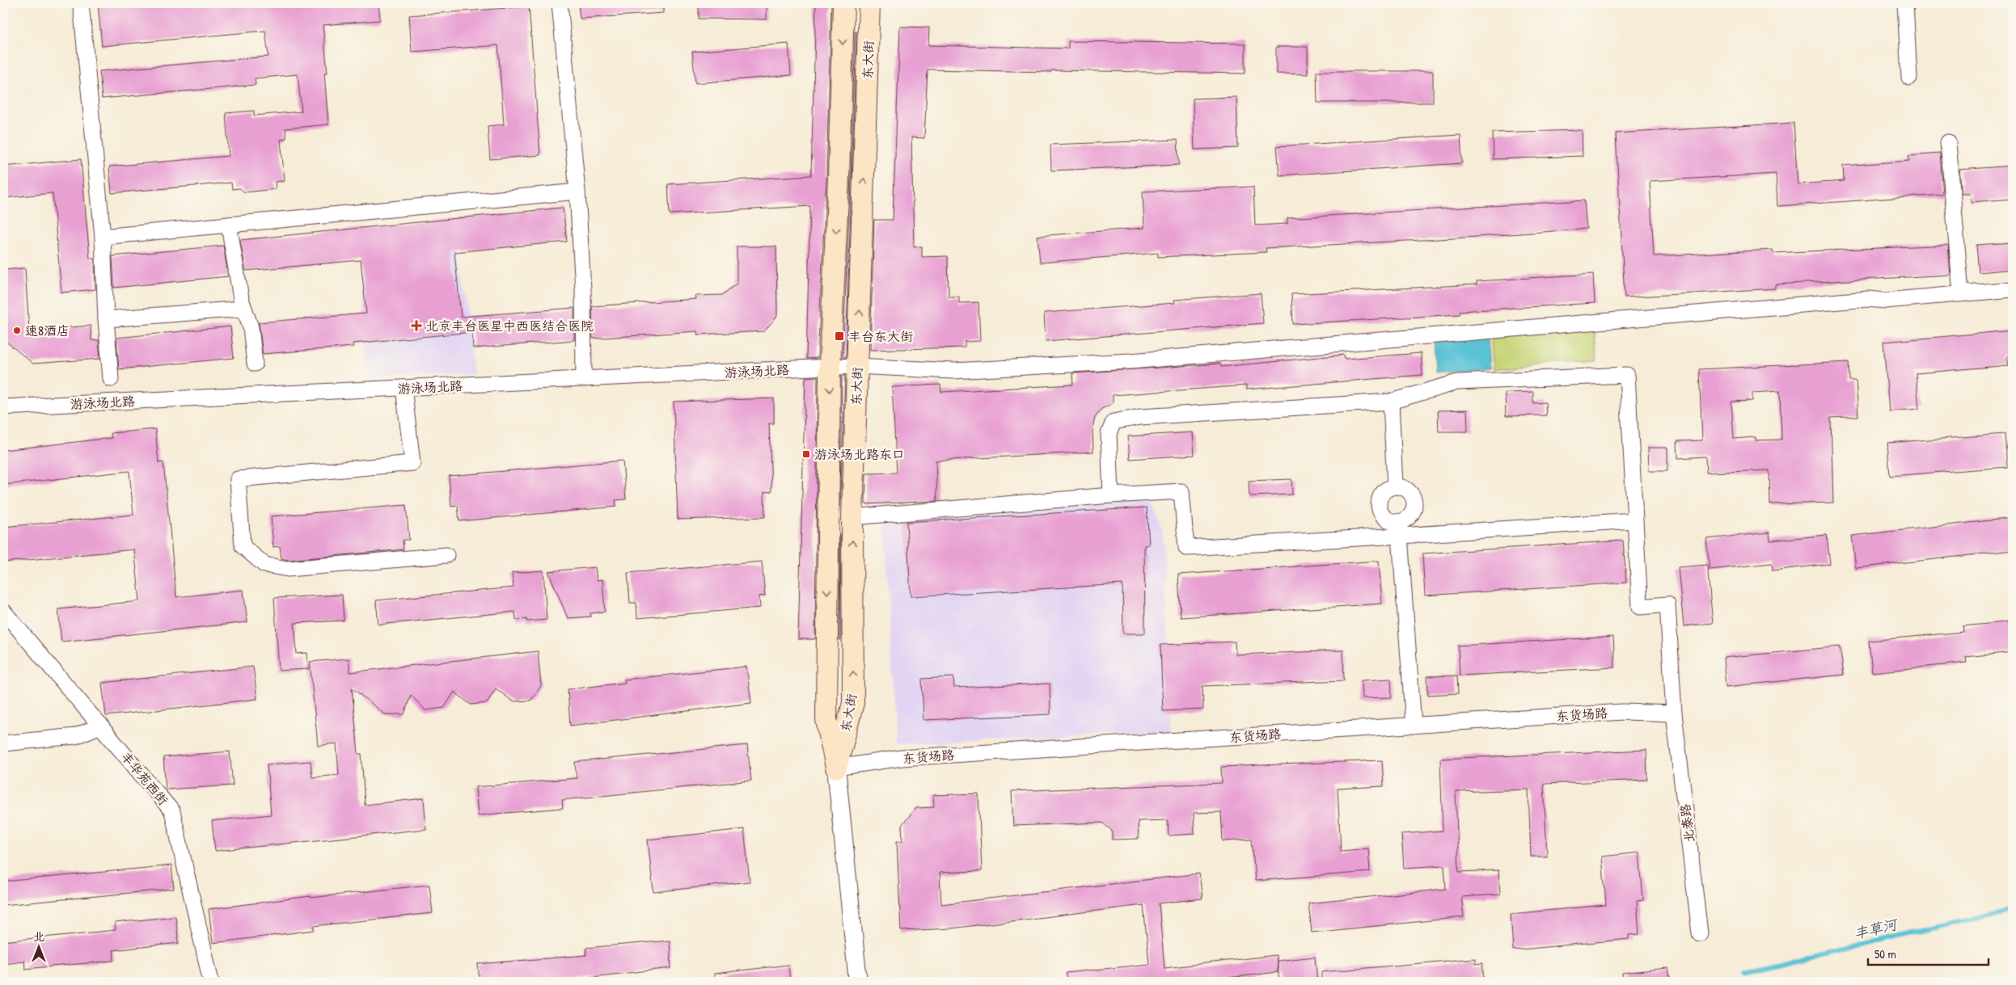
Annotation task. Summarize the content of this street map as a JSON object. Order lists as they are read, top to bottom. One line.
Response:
{"streets":{"main road":["东大街"],"street":["游泳场北路","东货场路","丰华苑西街","北泰路"]},"crossings":[["东大街","游泳场北路"],["东大街","东货场路"],["东货场路","北泰路"]],"water":["丰草河"],"places":{"health":["北京丰台医星中西医结合医院"],"other":["速8酒店"],"transit":["丰台东大街","游泳场北路东口"]},"scale_bar":"50 m","north":"top"}
